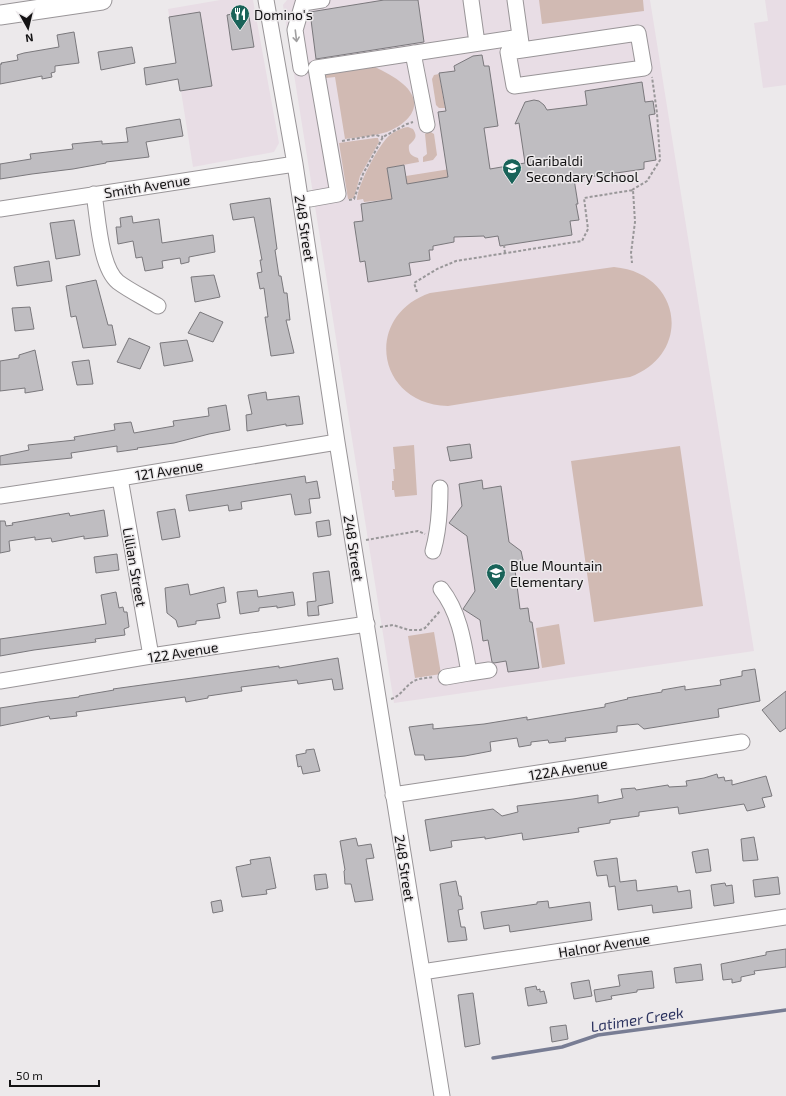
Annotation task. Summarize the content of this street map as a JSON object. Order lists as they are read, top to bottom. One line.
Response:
{"streets":{"street":["Smith Avenue","248 Street","121 Avenue","Lillian Street","122 Avenue","122A Avenue","Halnor Avenue"]},"crossings":[["Smith Avenue","248 Street"],["248 Street","121 Avenue"],["248 Street","122 Avenue"],["248 Street","122A Avenue"],["248 Street","Halnor Avenue"],["121 Avenue","Lillian Street"],["Lillian Street","122 Avenue"]],"water":["Latimer Creek"],"places":{"restaurant":["Domino's"],"school or university":["Garibaldi Secondary School","Blue Mountain Elementary"]},"scale_bar":"50 m","north":"bottom"}
